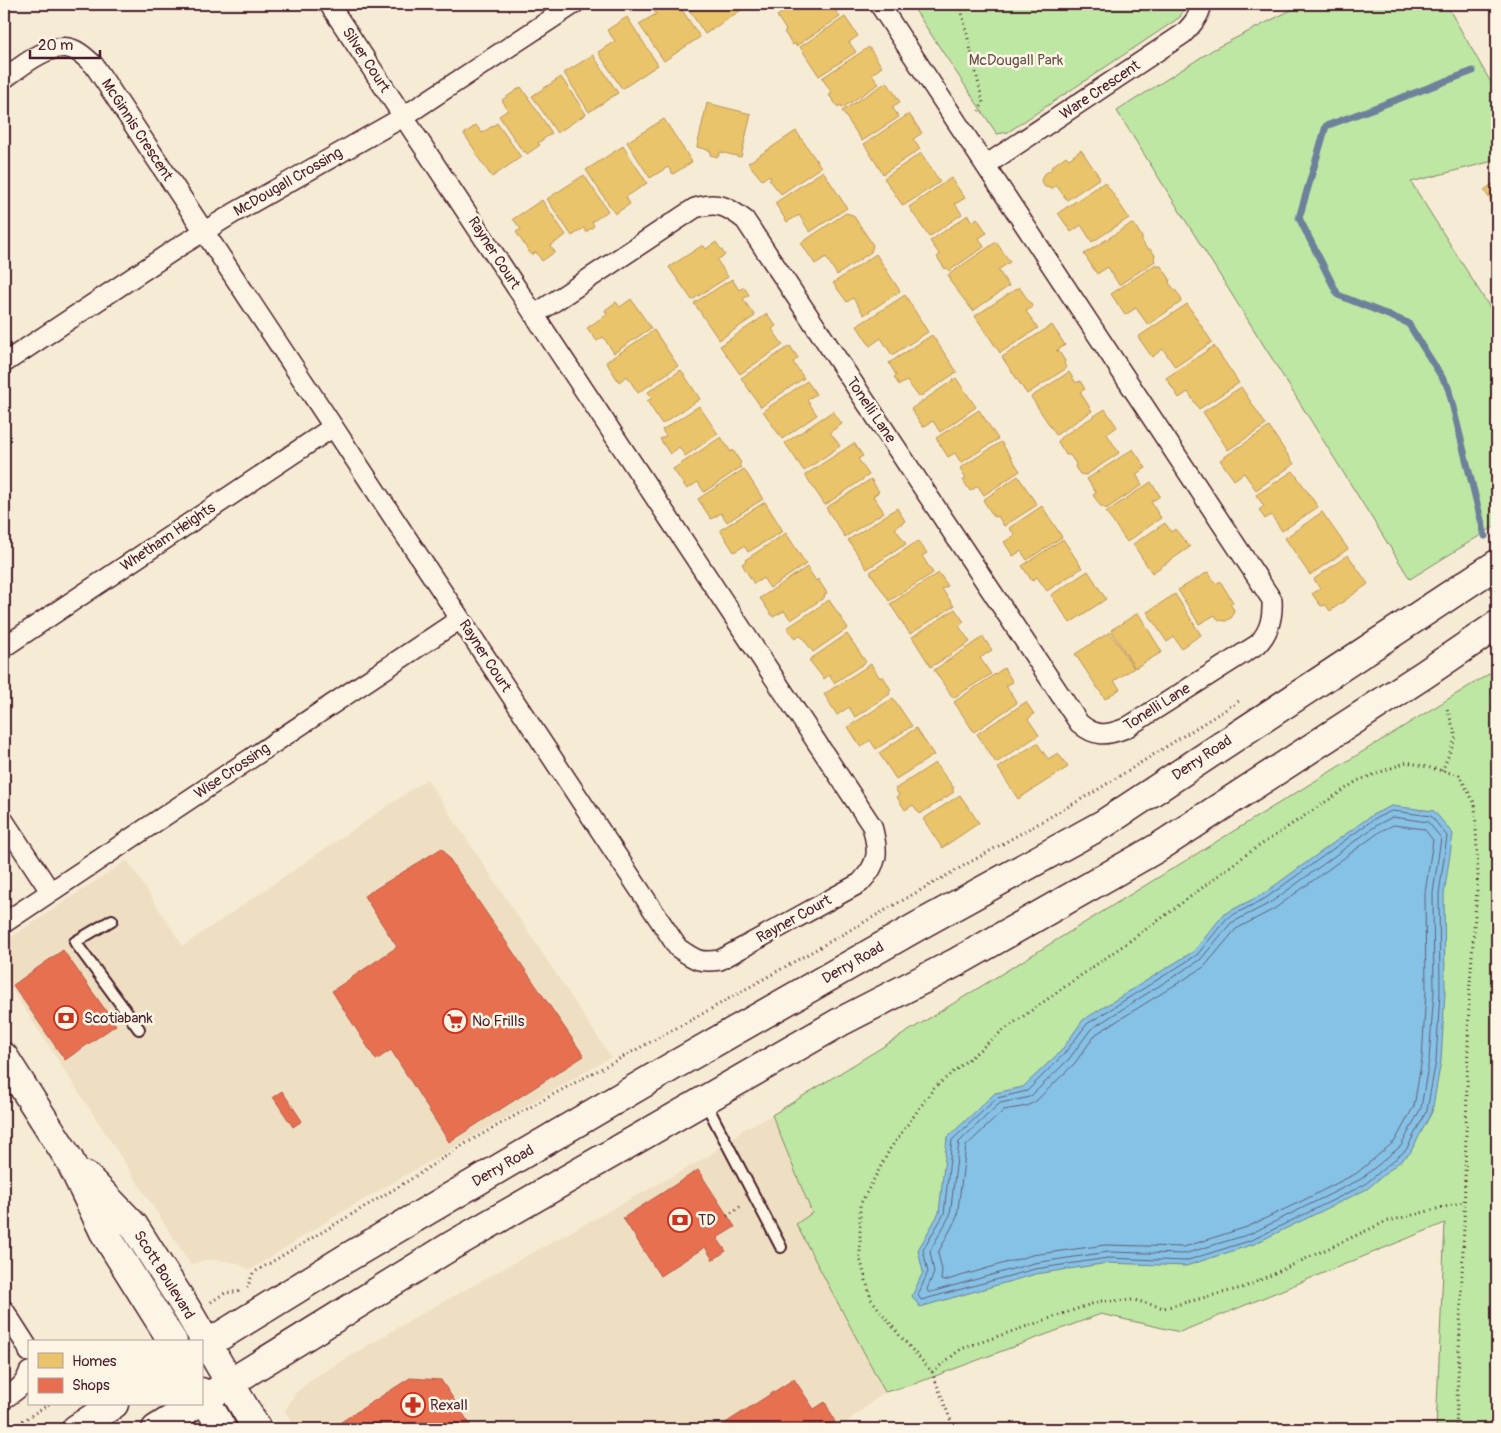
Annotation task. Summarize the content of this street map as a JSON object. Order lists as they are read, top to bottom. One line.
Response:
{"streets":{"main road":["Derry Road","Scott Boulevard"],"street":["Silver Court","Ware Crescent","McGinnis Crescent","McDougall Crossing","Rayner Court","Tonelli Lane","Whetham Heights","Wise Crossing"]},"crossings":[["Silver Court","McDougall Crossing"],["Silver Court","Rayner Court"],["Ware Crescent","Tonelli Lane"],["McGinnis Crescent","McDougall Crossing"],["McGinnis Crescent","Rayner Court"],["McDougall Crossing","Rayner Court"],["Rayner Court","Tonelli Lane"],["Rayner Court","Whetham Heights"],["Rayner Court","Wise Crossing"],["Derry Road","Scott Boulevard"]],"parks":["McDougall Park"],"places":{"bank":["Scotiabank","TD"],"supermarket":["No Frills"],"pharmacy":["Rexall"]},"legend":["Homes","Shops"],"scale_bar":"20 m"}
